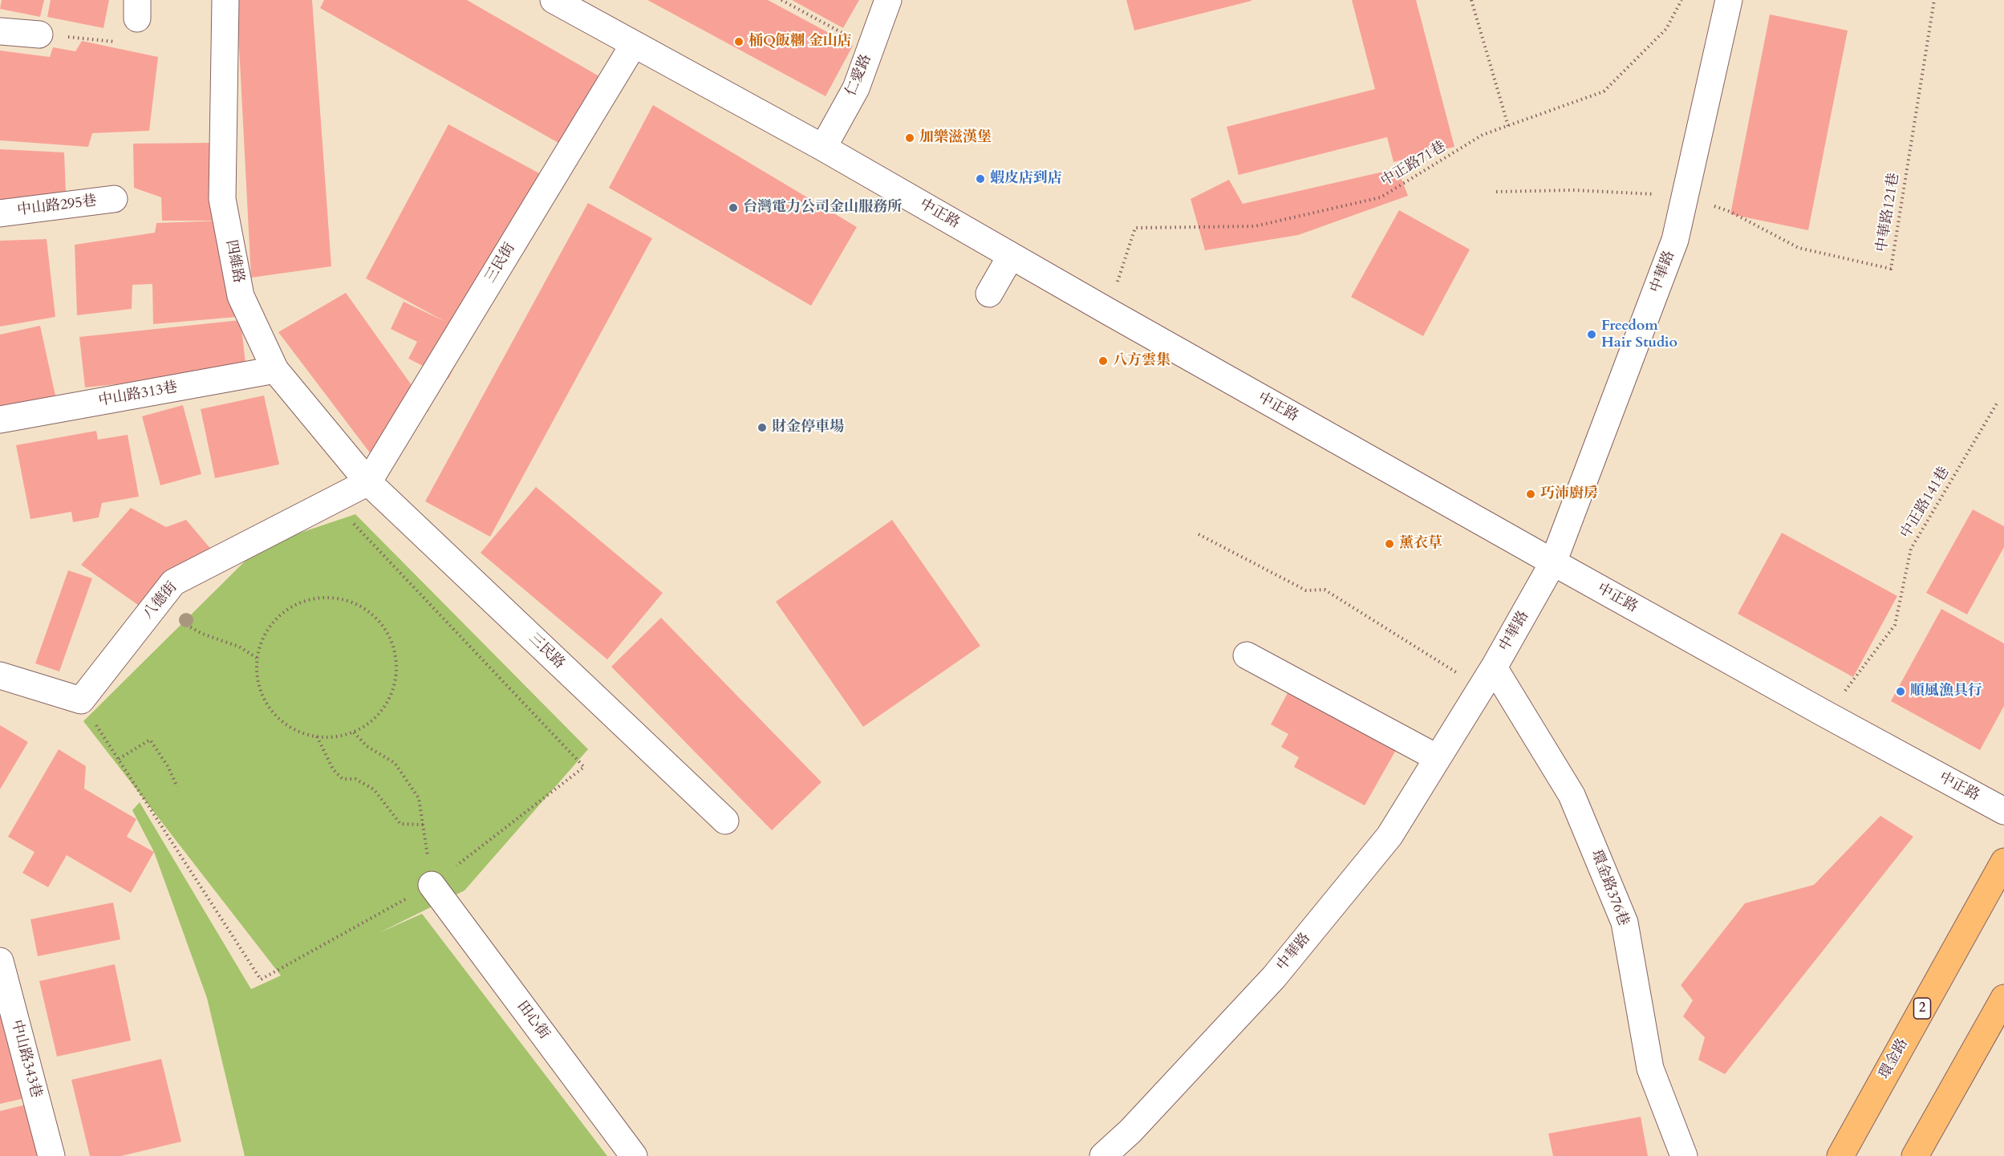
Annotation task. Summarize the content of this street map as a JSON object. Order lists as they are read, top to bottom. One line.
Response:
{"streets":{"main road":["2","環金路"],"street":["仁愛路","中山路295巷","中正路","四維路","三民街","中華路","中山路313巷","八德街","三民路","環金路376巷","田心街","中山路343巷"],"path":["中正路71巷","中華路121巷","中正路141巷"]},"crossings":[["仁愛路","中正路"],["中正路71巷","中正路"],["中華路121巷","中華路"],["中正路","三民街"],["中正路","中華路"],["中正路","中正路141巷"],["四維路","三民街"],["四維路","中山路313巷"],["四維路","八德街"],["四維路","三民路"],["三民街","八德街"],["三民街","三民路"],["中華路","環金路376巷"],["八德街","三民路"]],"places":["桶Q飯糰 金山店","加樂滋漢堡","蝦皮店到店","台灣電力公司金山服務所","Freedom Hair Studio","八方雲集","財金停車場","巧沛廚房","薰衣草","順風漁具行"]}
